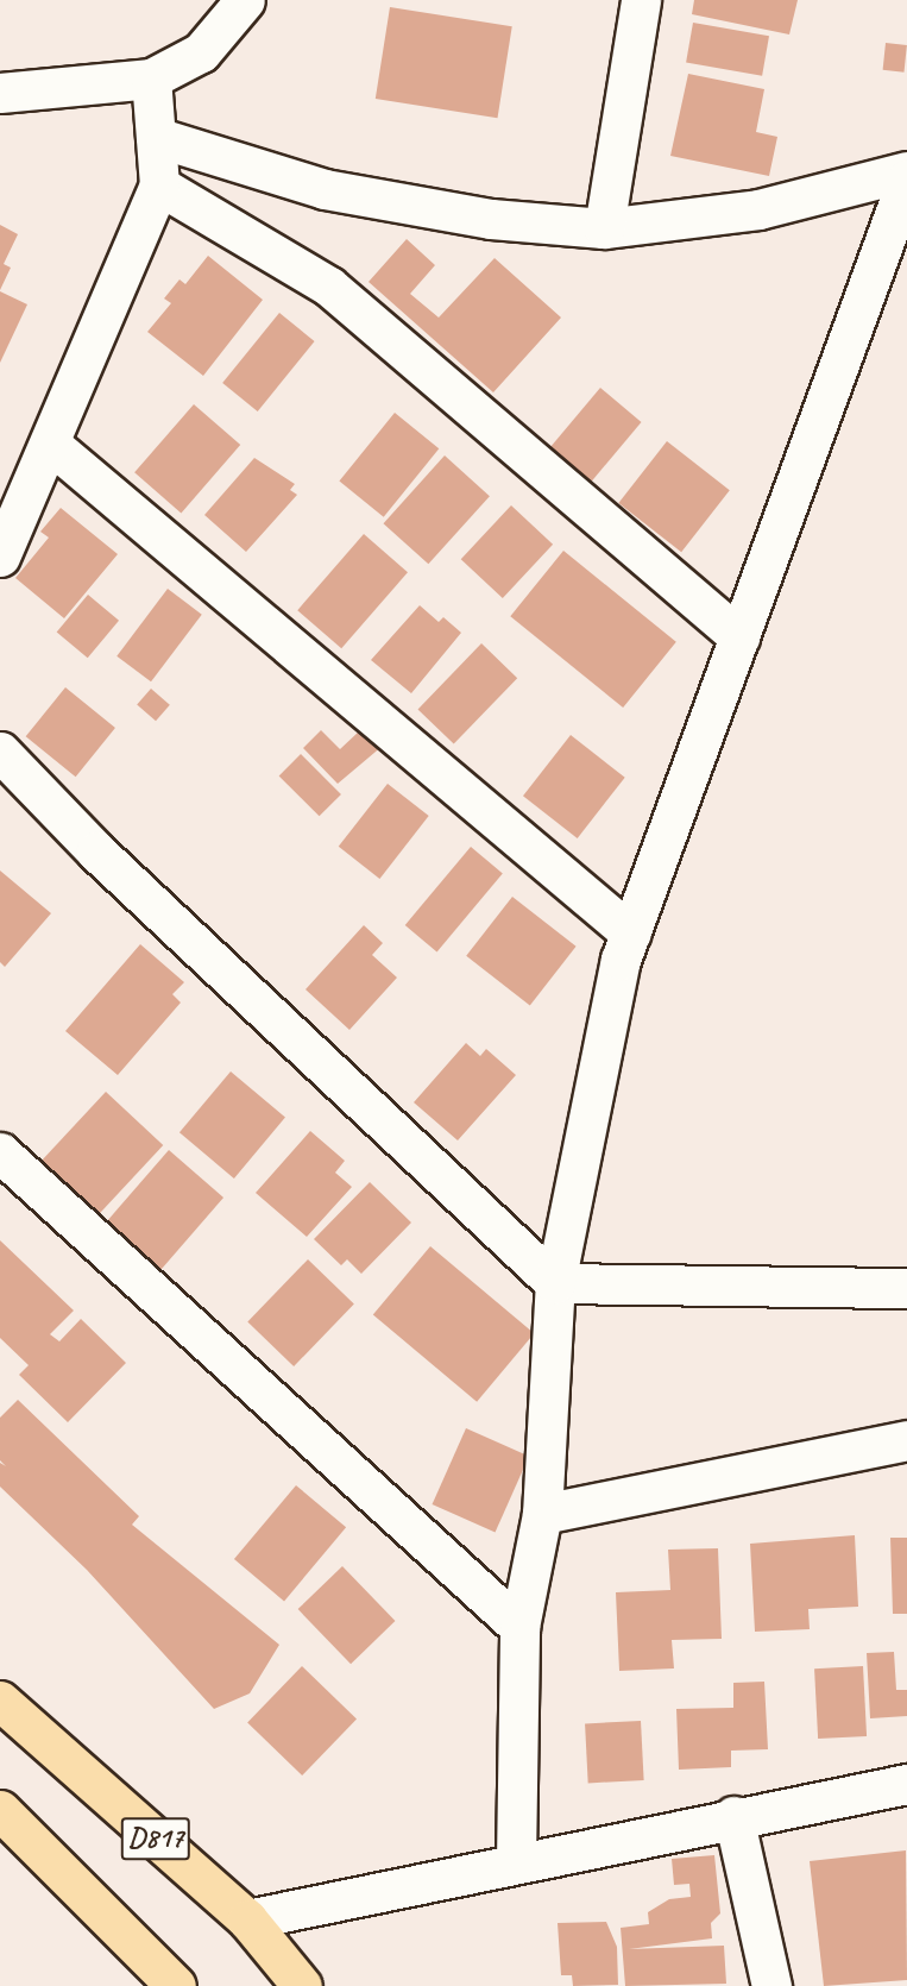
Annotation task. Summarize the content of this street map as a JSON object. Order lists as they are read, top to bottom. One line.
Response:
{"streets":{"highway":["D817"]}}
